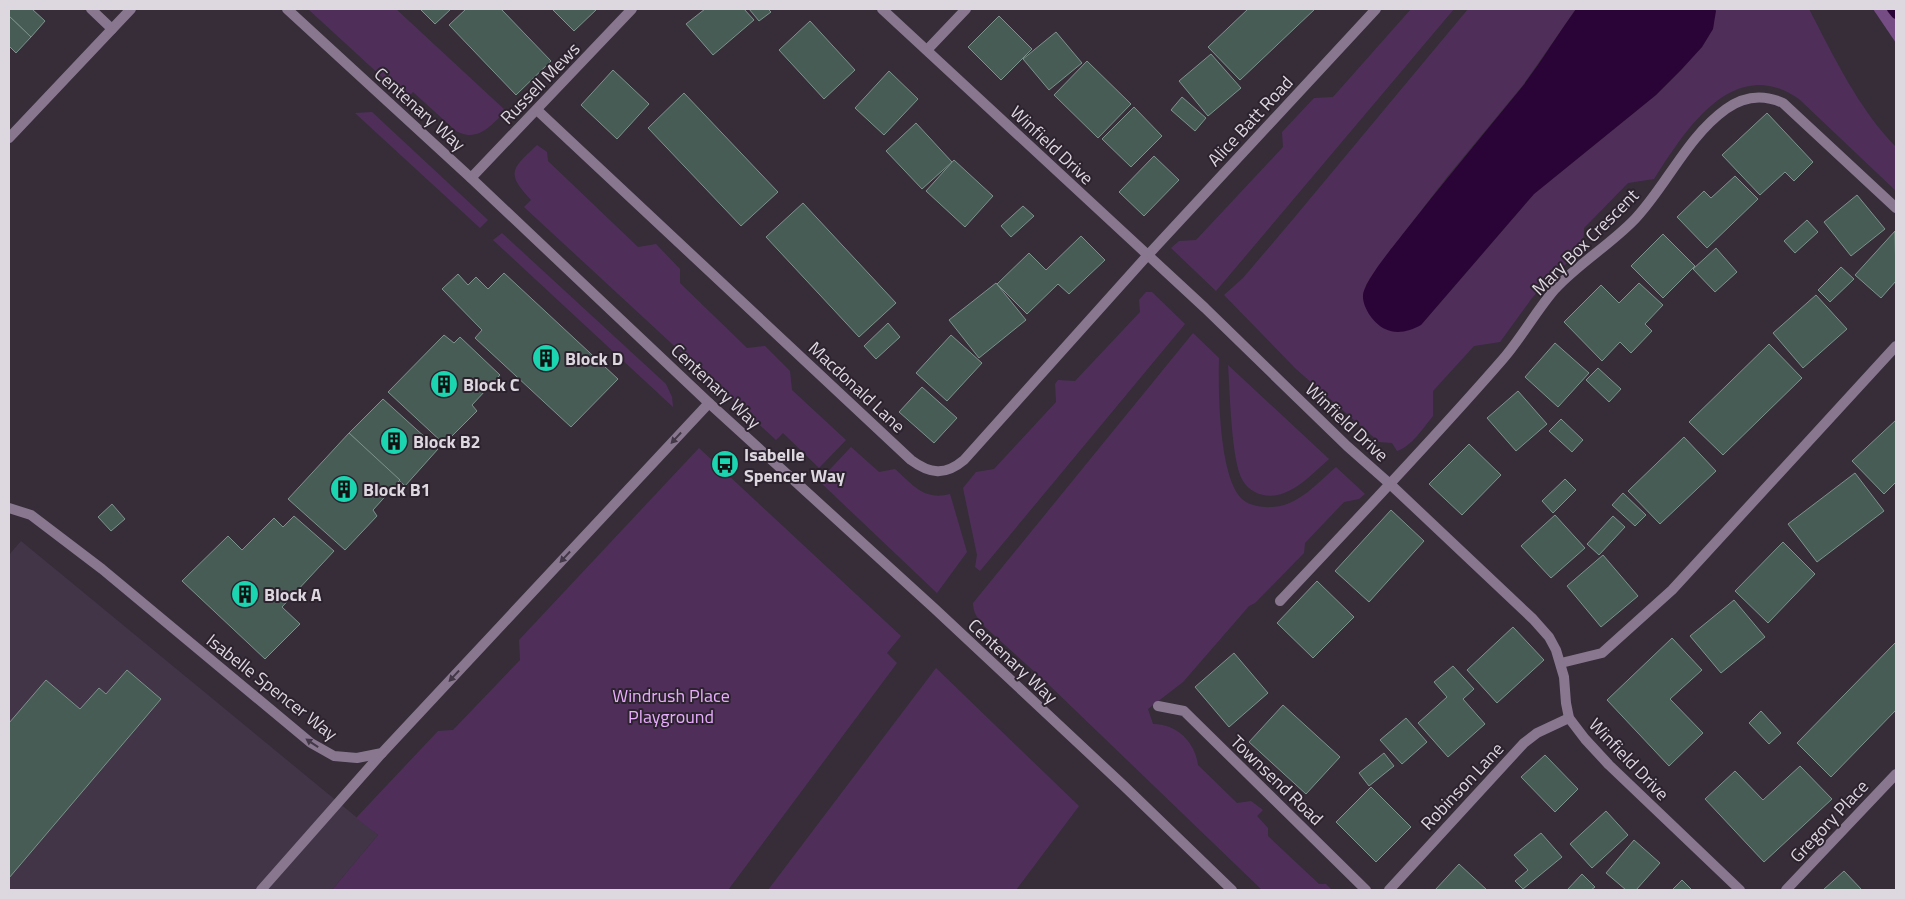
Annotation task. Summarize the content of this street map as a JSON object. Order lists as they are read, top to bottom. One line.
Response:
{"streets":{"street":["Russell Mews","Centenary Way","Alice Batt Road","Winfield Drive","Mary Box Crescent","Macdonald Lane","Isabelle Spencer Way","Townsend Road","Robinson Lane","Gregory Place"]},"crossings":[["Russell Mews","Centenary Way"],["Russell Mews","Macdonald Lane"],["Alice Batt Road","Winfield Drive"],["Alice Batt Road","Macdonald Lane"],["Winfield Drive","Mary Box Crescent"],["Winfield Drive","Macdonald Lane"],["Winfield Drive","Robinson Lane"]],"one_way":["Isabelle Spencer Way"],"parks":["Windrush Place Playground"],"places":{"building":["Block D","Block C","Block B2","Block B1","Block A"],"bus stop":["Isabelle Spencer Way"]}}
